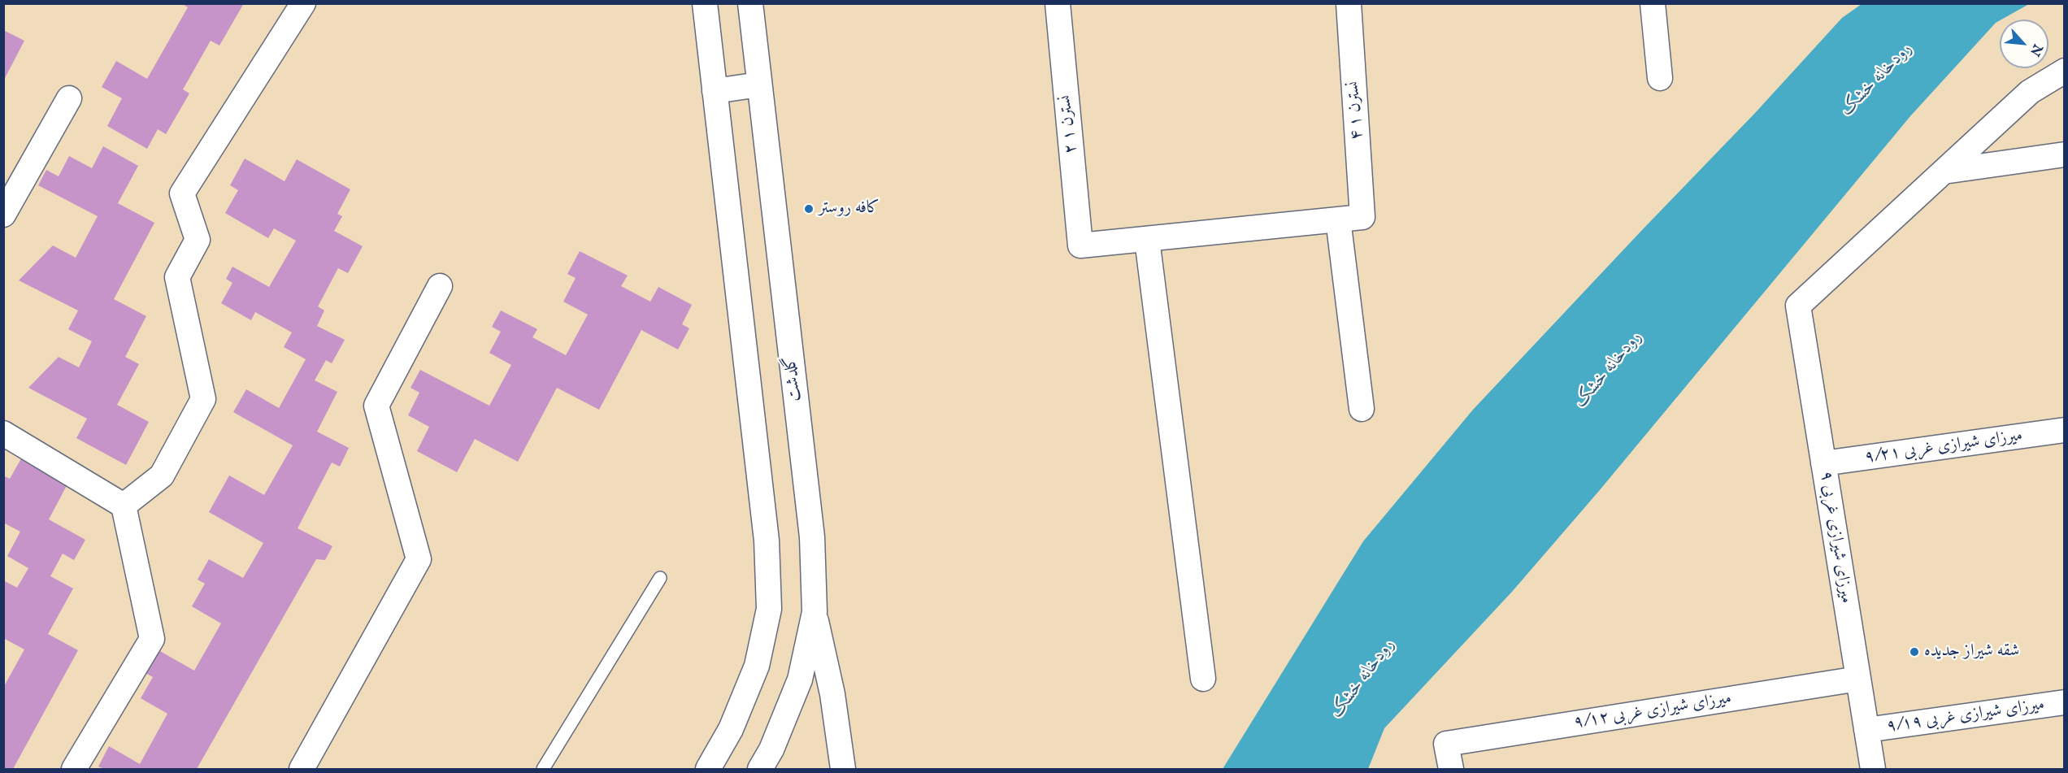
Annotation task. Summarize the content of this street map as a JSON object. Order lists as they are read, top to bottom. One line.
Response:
{"streets":{"street":["۴ نسترن ۱","۲ نسترن ۱","گلدشت","میرزای شیرازی غربی ۹/۲۱","میرزای شیرازی غربی ۹","۹/۱۲ میرزای شیرازی غربی","میرزای شیرازی غربی ۹/۱۹"]},"crossings":[["میرزای شیرازی غربی ۹/۲۱","میرزای شیرازی غربی ۹"],["میرزای شیرازی غربی ۹","۹/۱۲ میرزای شیرازی غربی"],["میرزای شیرازی غربی ۹","میرزای شیرازی غربی ۹/۱۹"]],"water":["رودخانه خشک"],"places":["کافه روستر","شقه شيراز جديده"],"north":"bottom right"}
